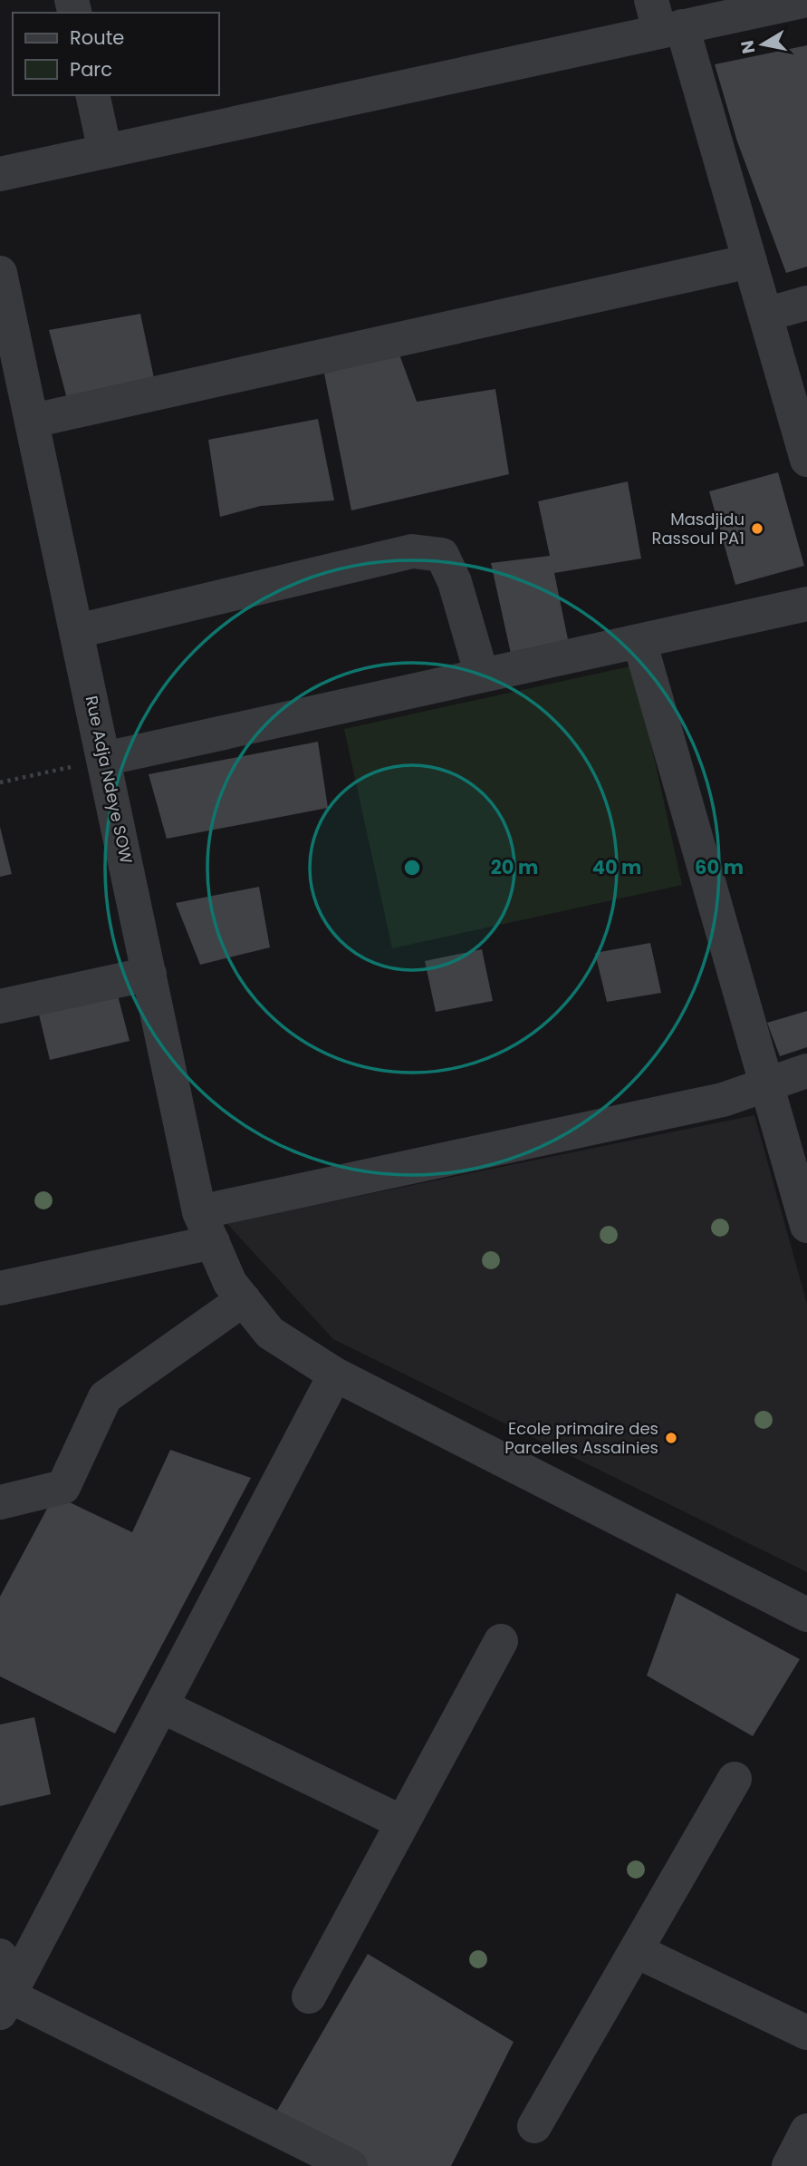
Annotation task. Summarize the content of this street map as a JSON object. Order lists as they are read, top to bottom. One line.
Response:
{"streets":{"street":["Rue Adja Ndeye SOW"]},"places":["Masdjidu Rassoul PA1","Ecole primaire des Parcelles Assainies"],"legend":["Route","Parc"],"north":"left","rings":["20 m","40 m","60 m"]}
